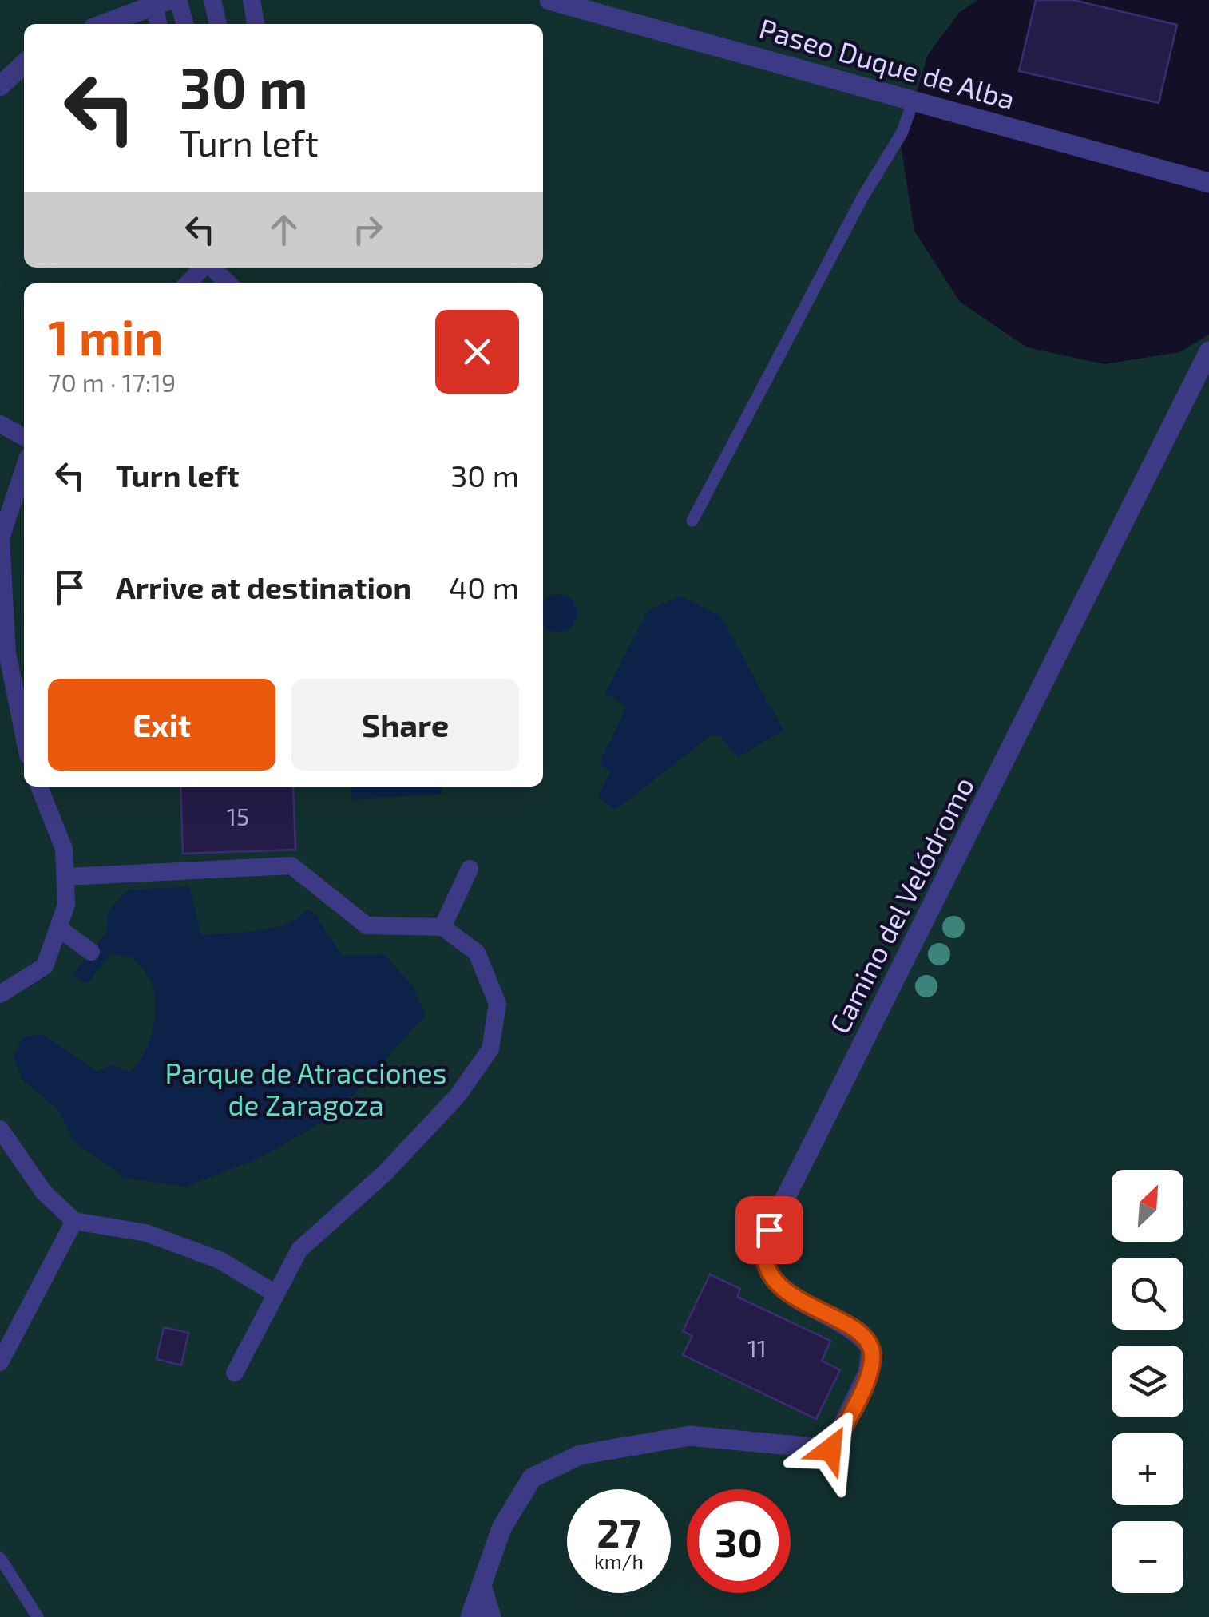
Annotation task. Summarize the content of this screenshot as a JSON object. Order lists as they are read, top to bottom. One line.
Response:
{"streets":{"street":["Paseo Duque de Alba","Camino del Velódromo"]},"parks":["Parque de Atracciones de Zaragoza"],"house_numbers":["15","11"],"north":"top right","page":{"turn":["30 m","Turn left"],"heading":["1 min","70 m · 17:19"],"list":[{"name":"Turn left","value":"30 m"},{"name":"Arrive at destination","value":"40 m"}],"buttons":["Exit","Share"],"map_buttons":["+","−"],"speed":"27 km/h","limit":"30"}}
